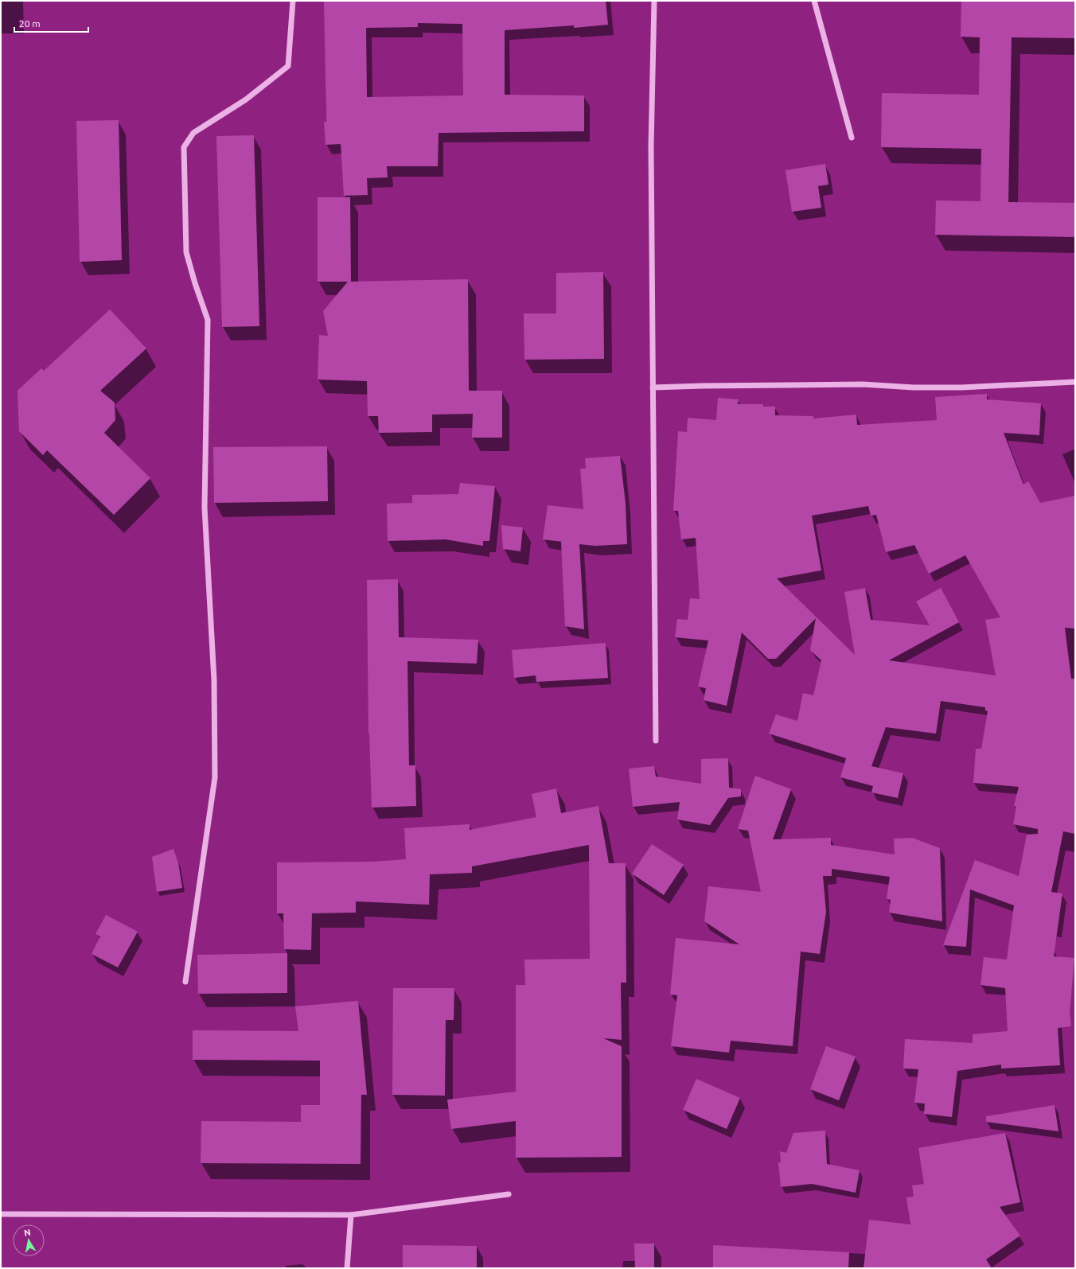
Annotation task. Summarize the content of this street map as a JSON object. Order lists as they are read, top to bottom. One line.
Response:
{"scale_bar":"20 m","north":"top"}
